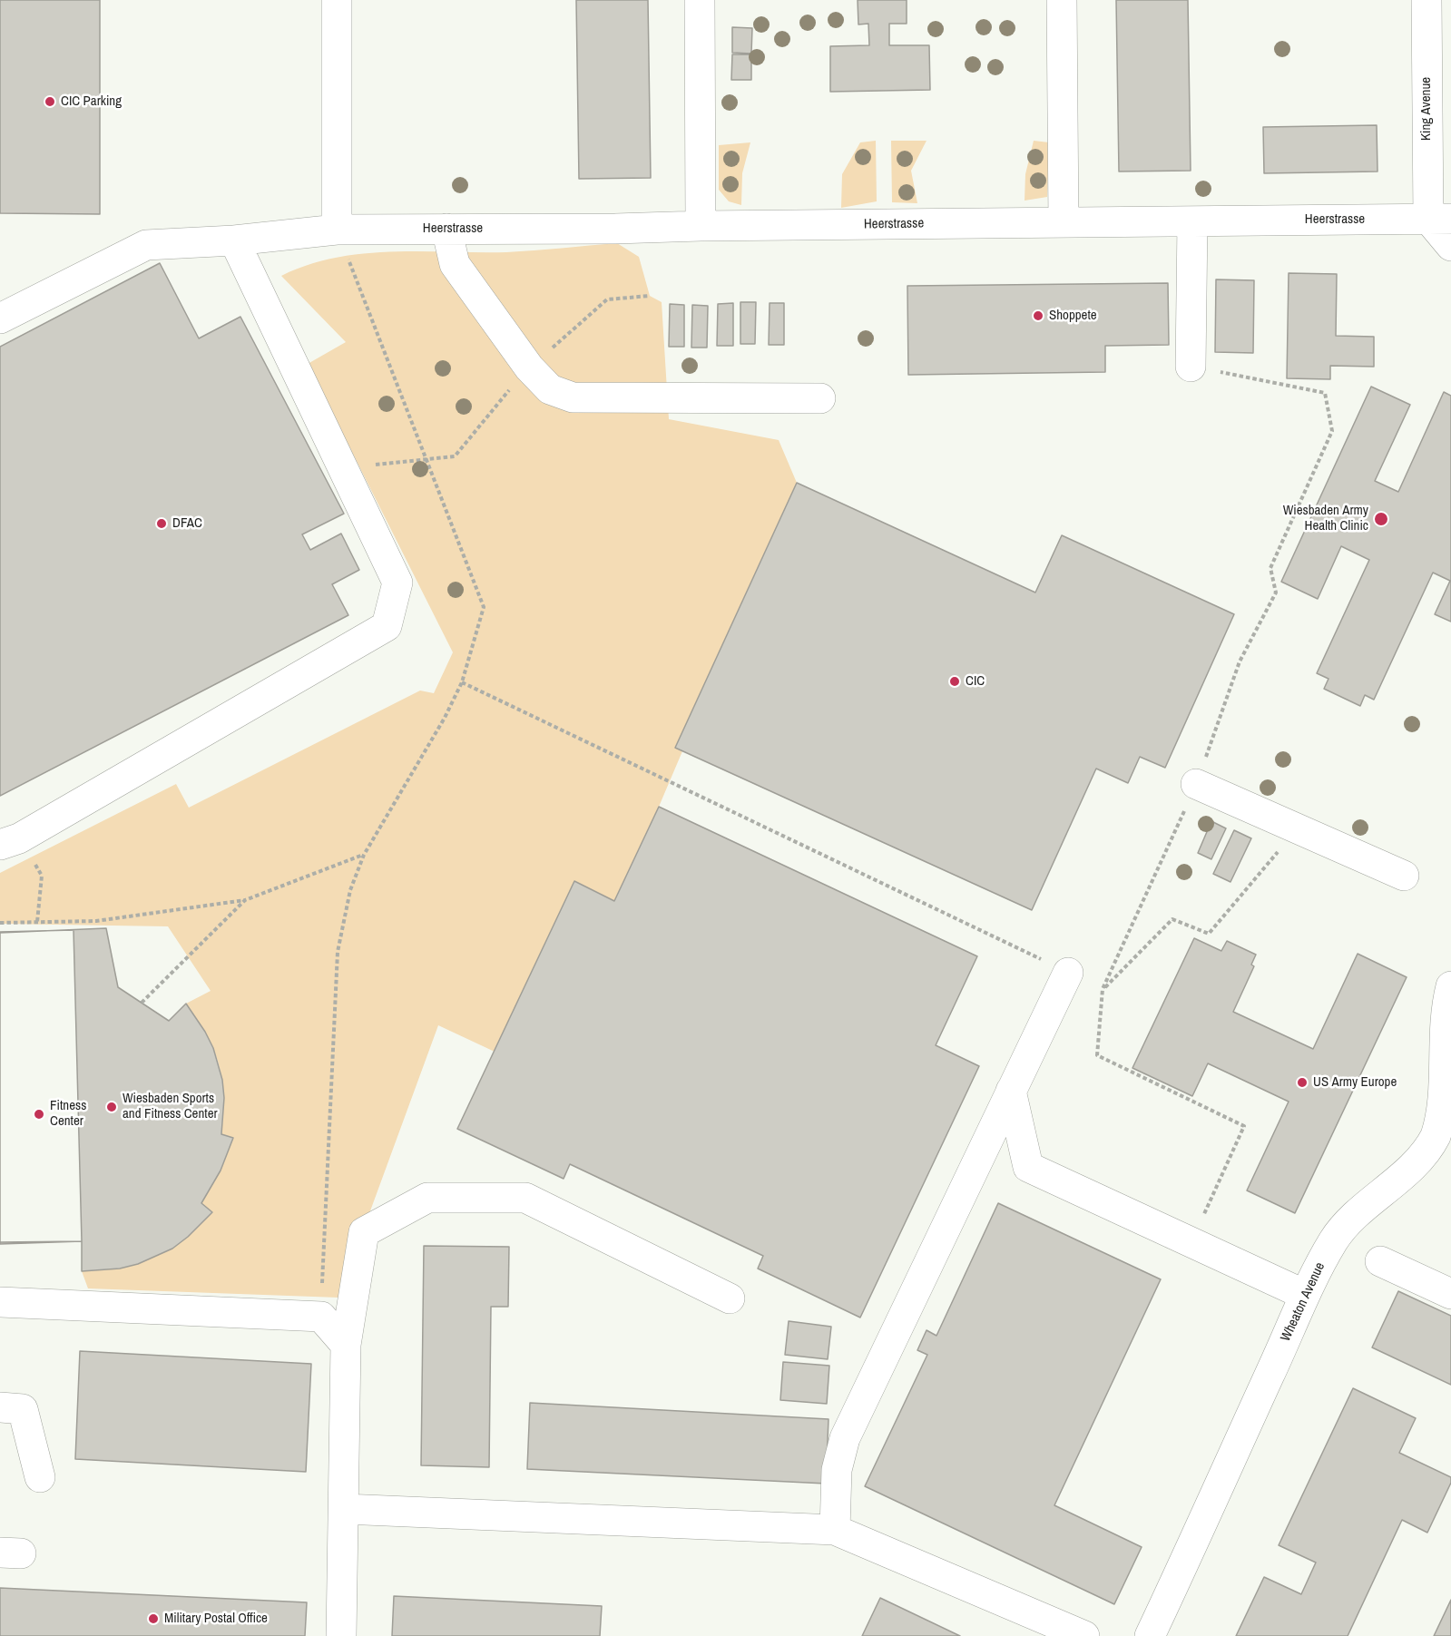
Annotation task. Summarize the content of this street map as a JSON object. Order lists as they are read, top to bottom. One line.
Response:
{"streets":{"street":["King Avenue","Heerstrasse","Wheaton Avenue"]},"crossings":[["King Avenue","Heerstrasse"]],"places":["CIC Parking","Shoppete","Wiesbaden Army Health Clinic","DFAC","CIC","US Army Europe","Wiesbaden Sports and Fitness Center","Fitness Center","Military Postal Office"]}
